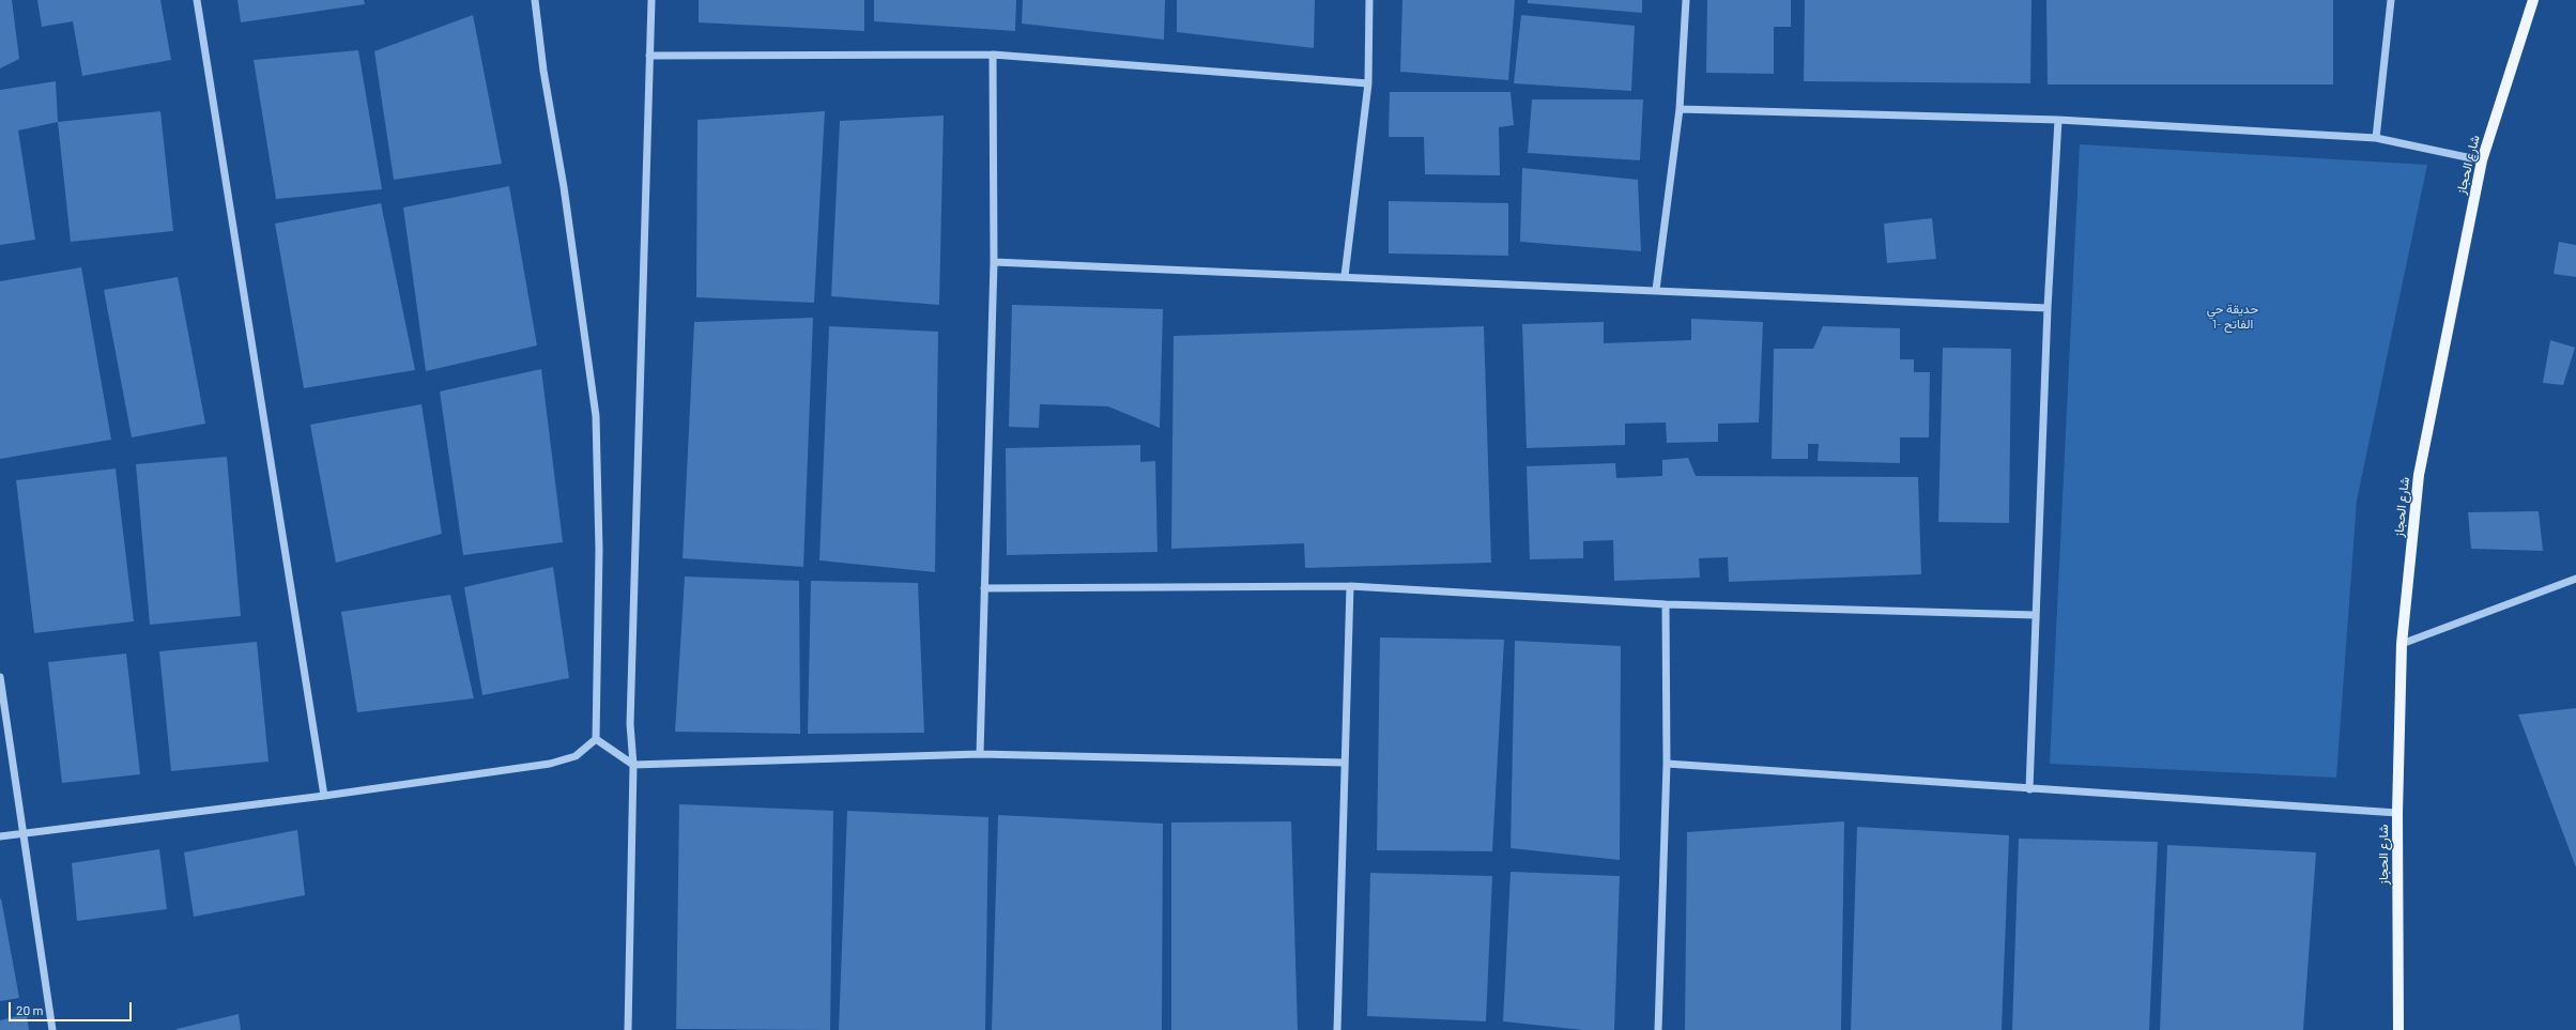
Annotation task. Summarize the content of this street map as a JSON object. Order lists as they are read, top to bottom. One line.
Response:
{"streets":{"main road":["شارع الحجاز"]},"parks":["حديقة حي الفاتح -1"],"scale_bar":"20 m"}
